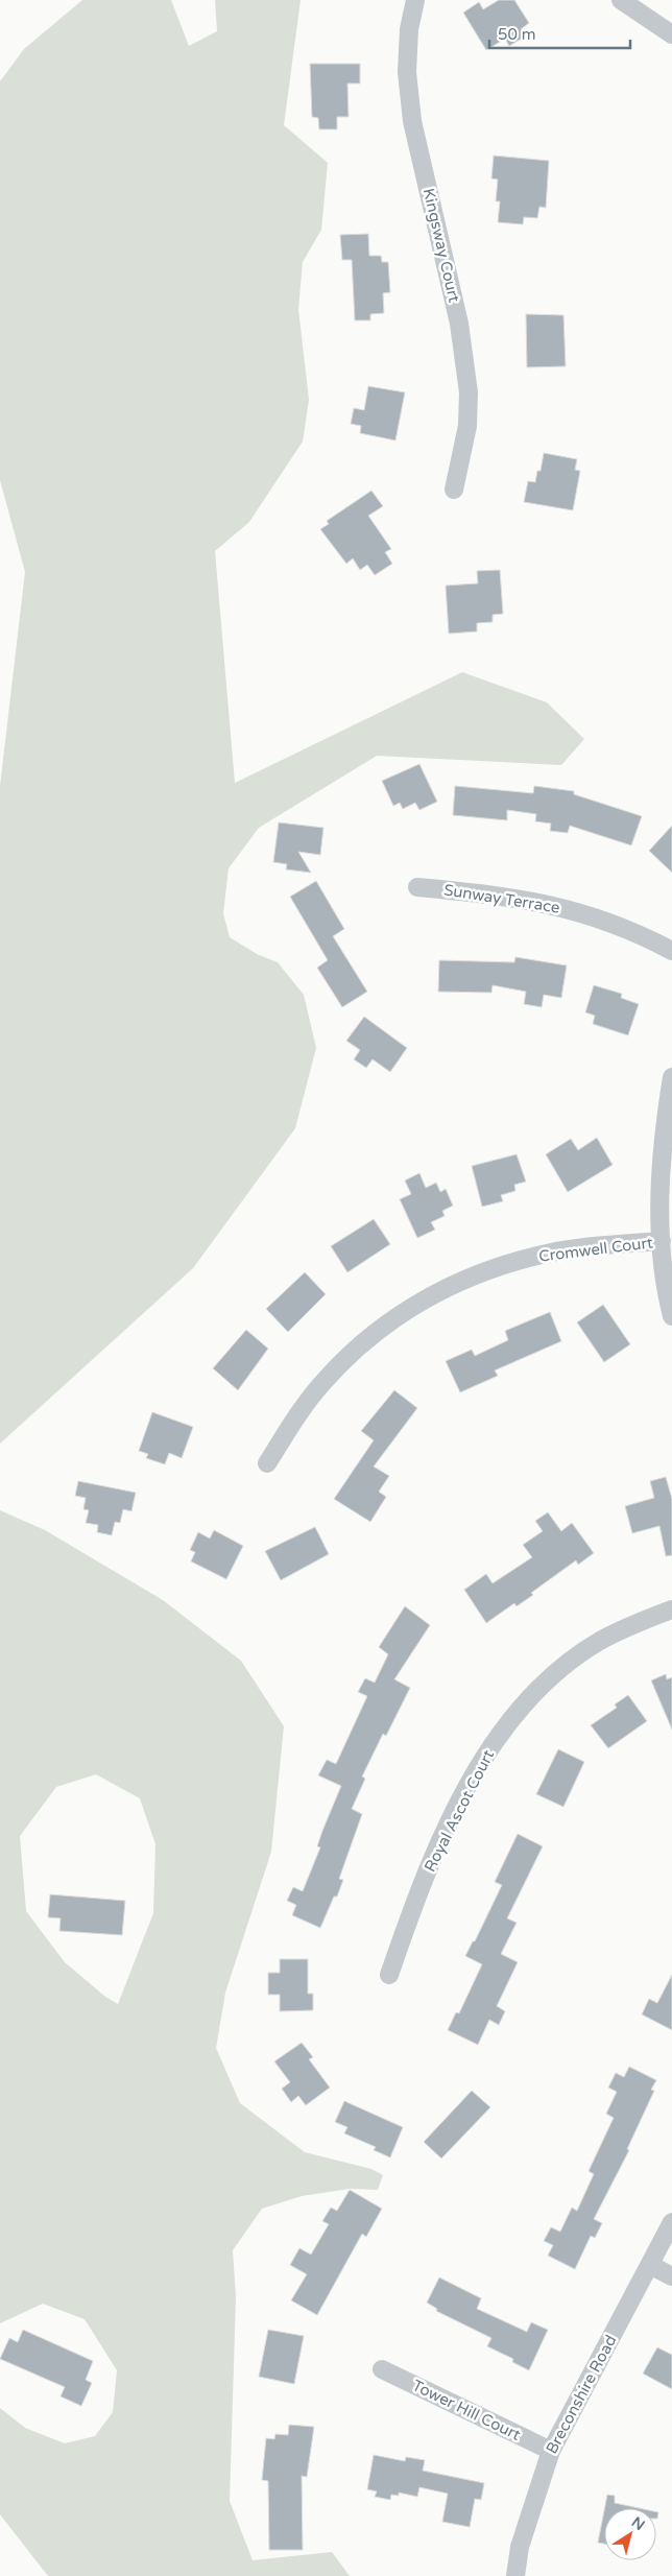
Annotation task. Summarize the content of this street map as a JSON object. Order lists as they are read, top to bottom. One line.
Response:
{"streets":{"street":["Kingsway Court","Sunway Terrace","Cromwell Court","Royal Ascot Court","Breconshire Road","Tower Hill Court"]},"crossings":[["Breconshire Road","Tower Hill Court"]],"scale_bar":"50 m","north":"top right"}
